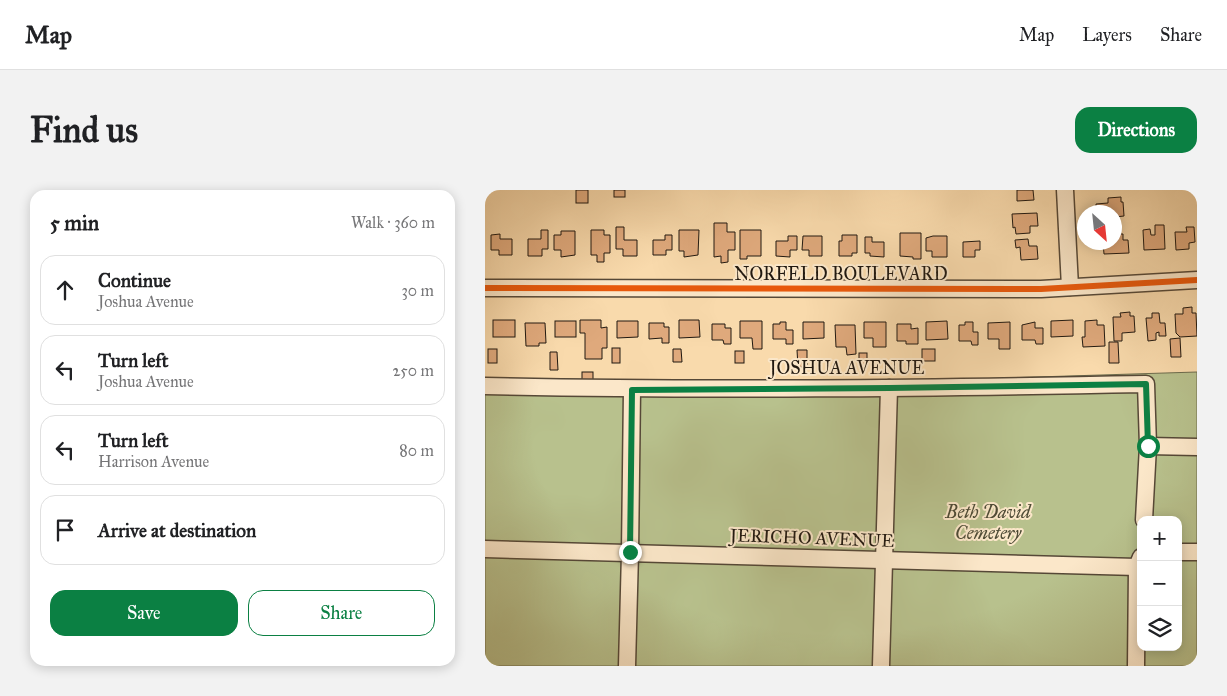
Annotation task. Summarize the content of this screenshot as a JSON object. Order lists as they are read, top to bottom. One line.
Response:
{"streets":{"street":["NORFELD BOULEVARD","JOSHUA AVENUE","JERICHO AVENUE"]},"parks":["Beth David Cemetery"],"north":"bottom right","page":{"header":"Map","nav":["Map","Layers","Share"],"buttons":["Directions",["Save","Share"]],"title":"Find us","heading":["5 min","Walk · 360 m"],"list":[["Continue","Joshua Avenue","30 m"],["Turn left","Joshua Avenue","250 m"],["Turn left","Harrison Avenue","80 m"],"Arrive at destination"],"map_buttons":["+","−"]}}
